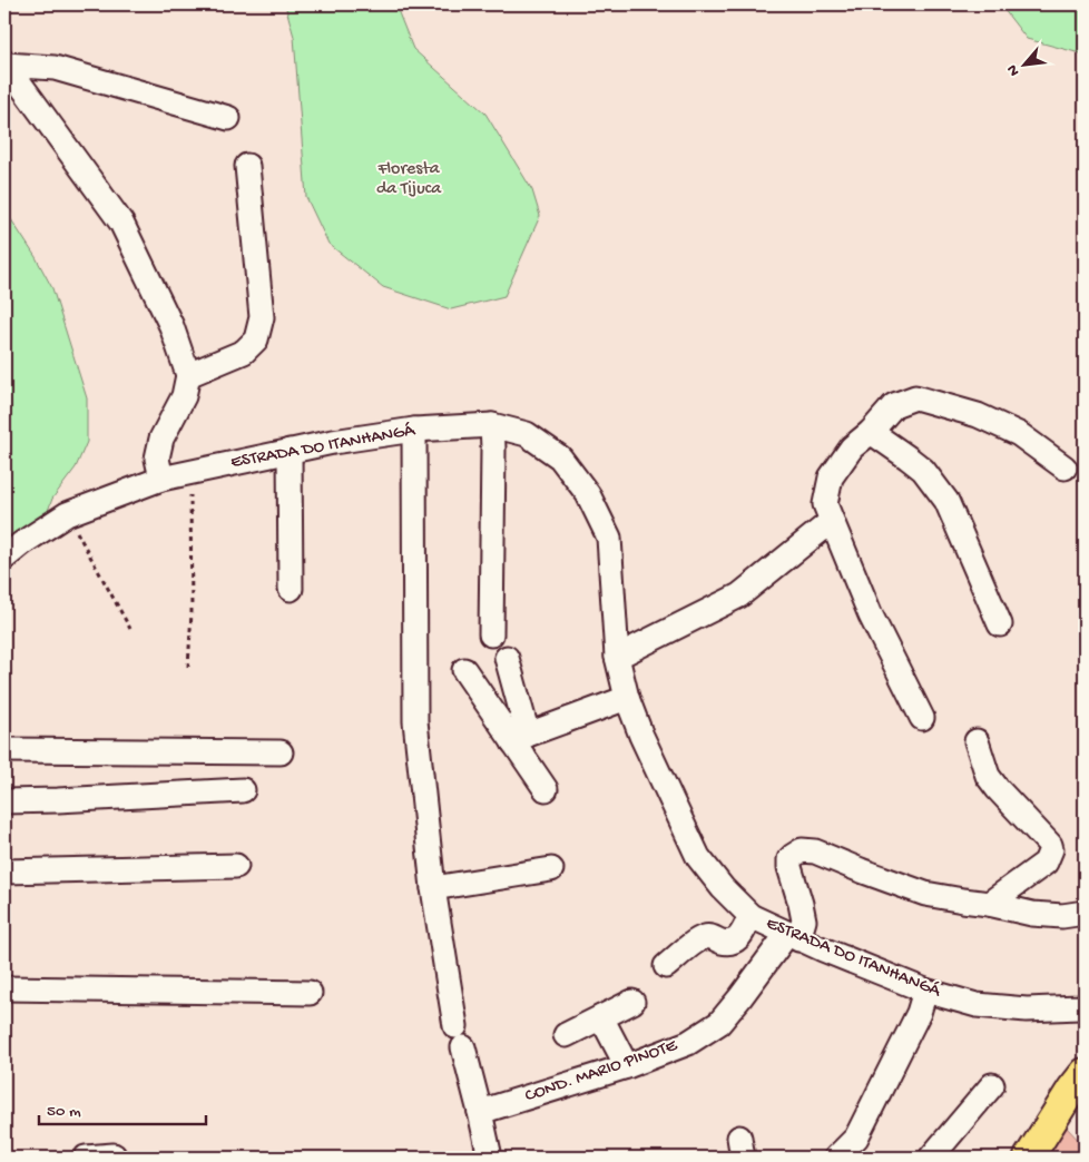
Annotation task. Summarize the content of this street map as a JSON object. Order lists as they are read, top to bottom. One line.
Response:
{"streets":{"street":["ESTRADA DO ITANHANGÁ","COND. MARIO PINOTE"]},"crossings":[["ESTRADA DO ITANHANGÁ","COND. MARIO PINOTE"]],"parks":["Floresta da Tijuca"],"scale_bar":"50 m","north":"bottom left"}
